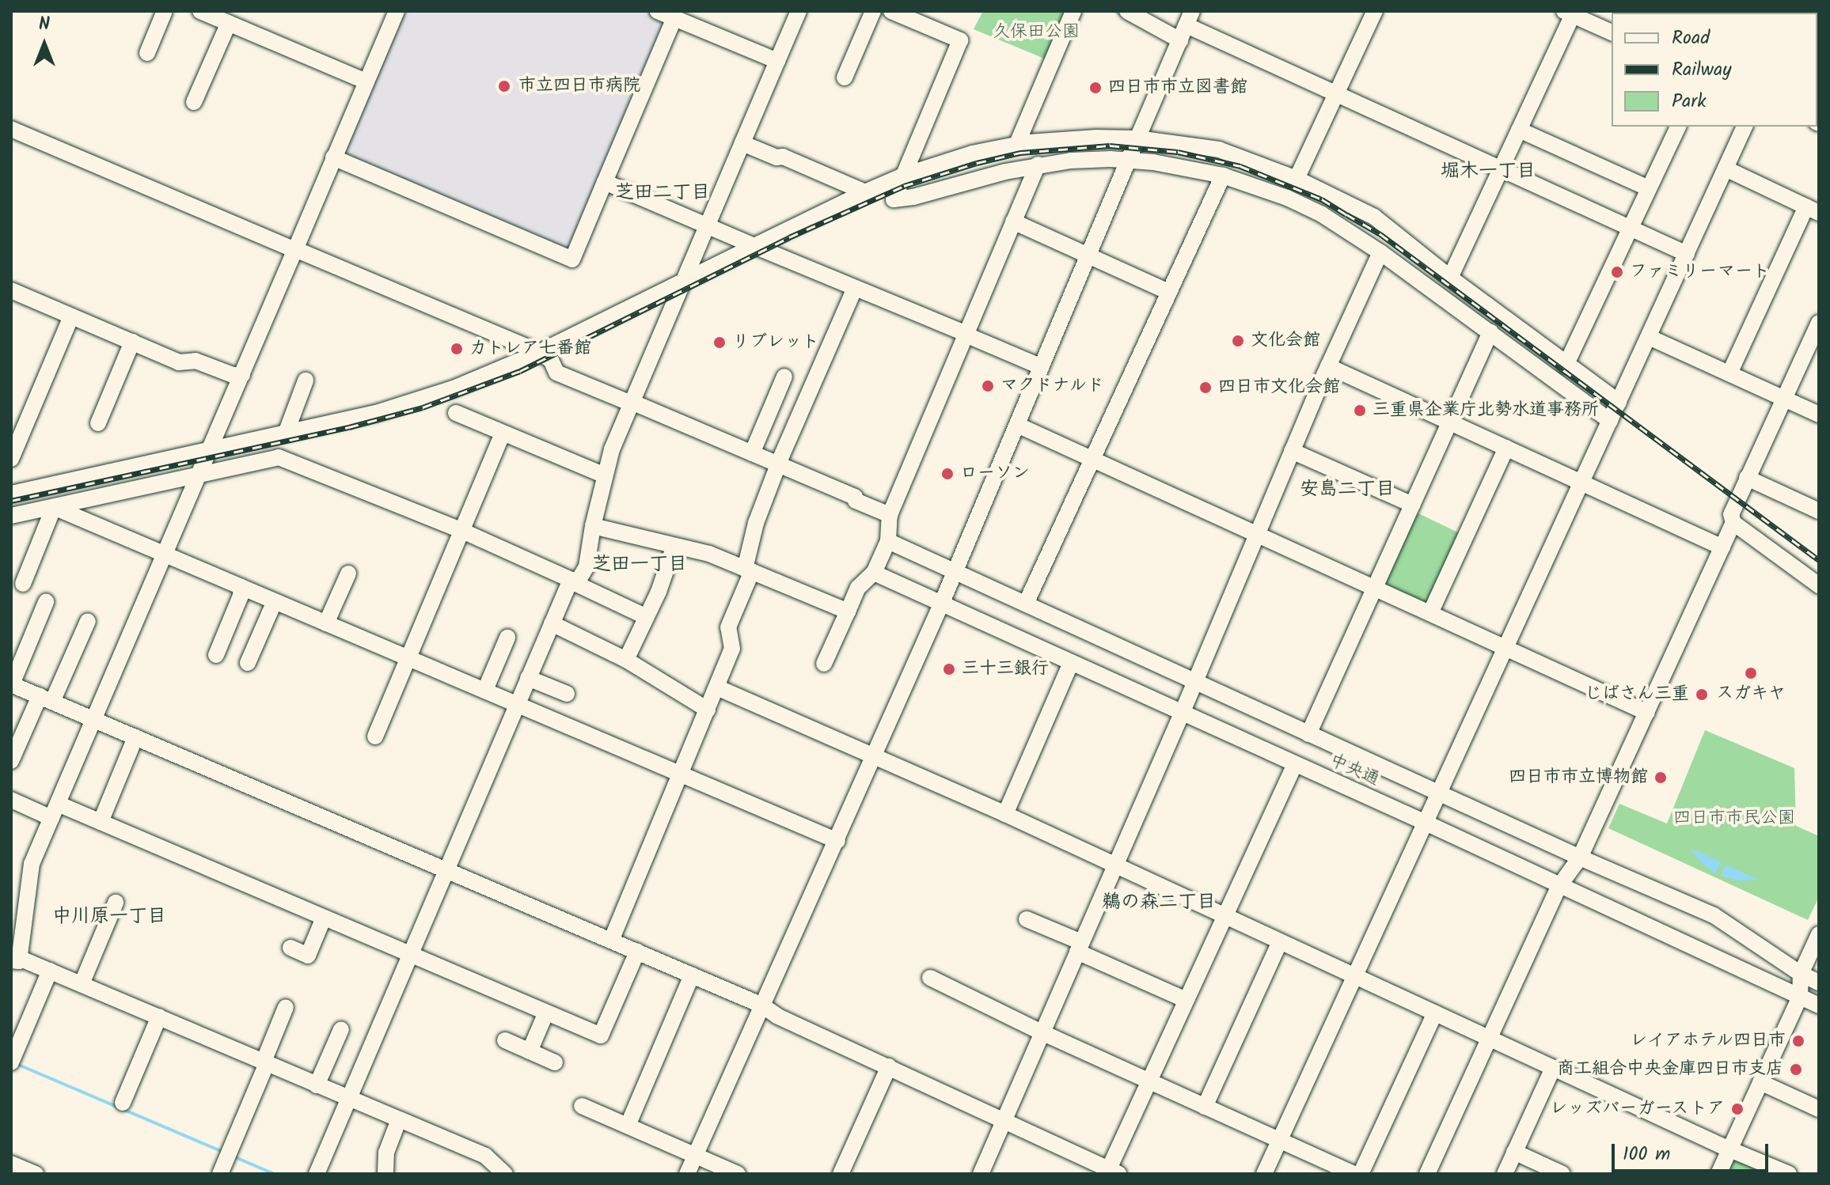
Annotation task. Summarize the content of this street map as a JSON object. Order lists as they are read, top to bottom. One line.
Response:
{"streets":{"street":["中央通"]},"districts":["堀木一丁目","芝田二丁目","安島二丁目","芝田一丁目","鵜の森二丁目","中川原一丁目"],"parks":["久保田公園","四日市市民公園"],"places":["市立四日市病院","四日市市立図書館","ファミリーマート","文化会館","リブレット","カトレア七番館","マクドナルド","四日市文化会館","三重県企業庁北勢水道事務所","ローソン","三十三銀行","スガキヤ","じばさん三重","四日市市立博物館","レイアホテル四日市","商工組合中央金庫四日市支店","レッズバーガーストア"],"legend":["Road","Railway","Park"],"scale_bar":"100 m","north":"top"}
